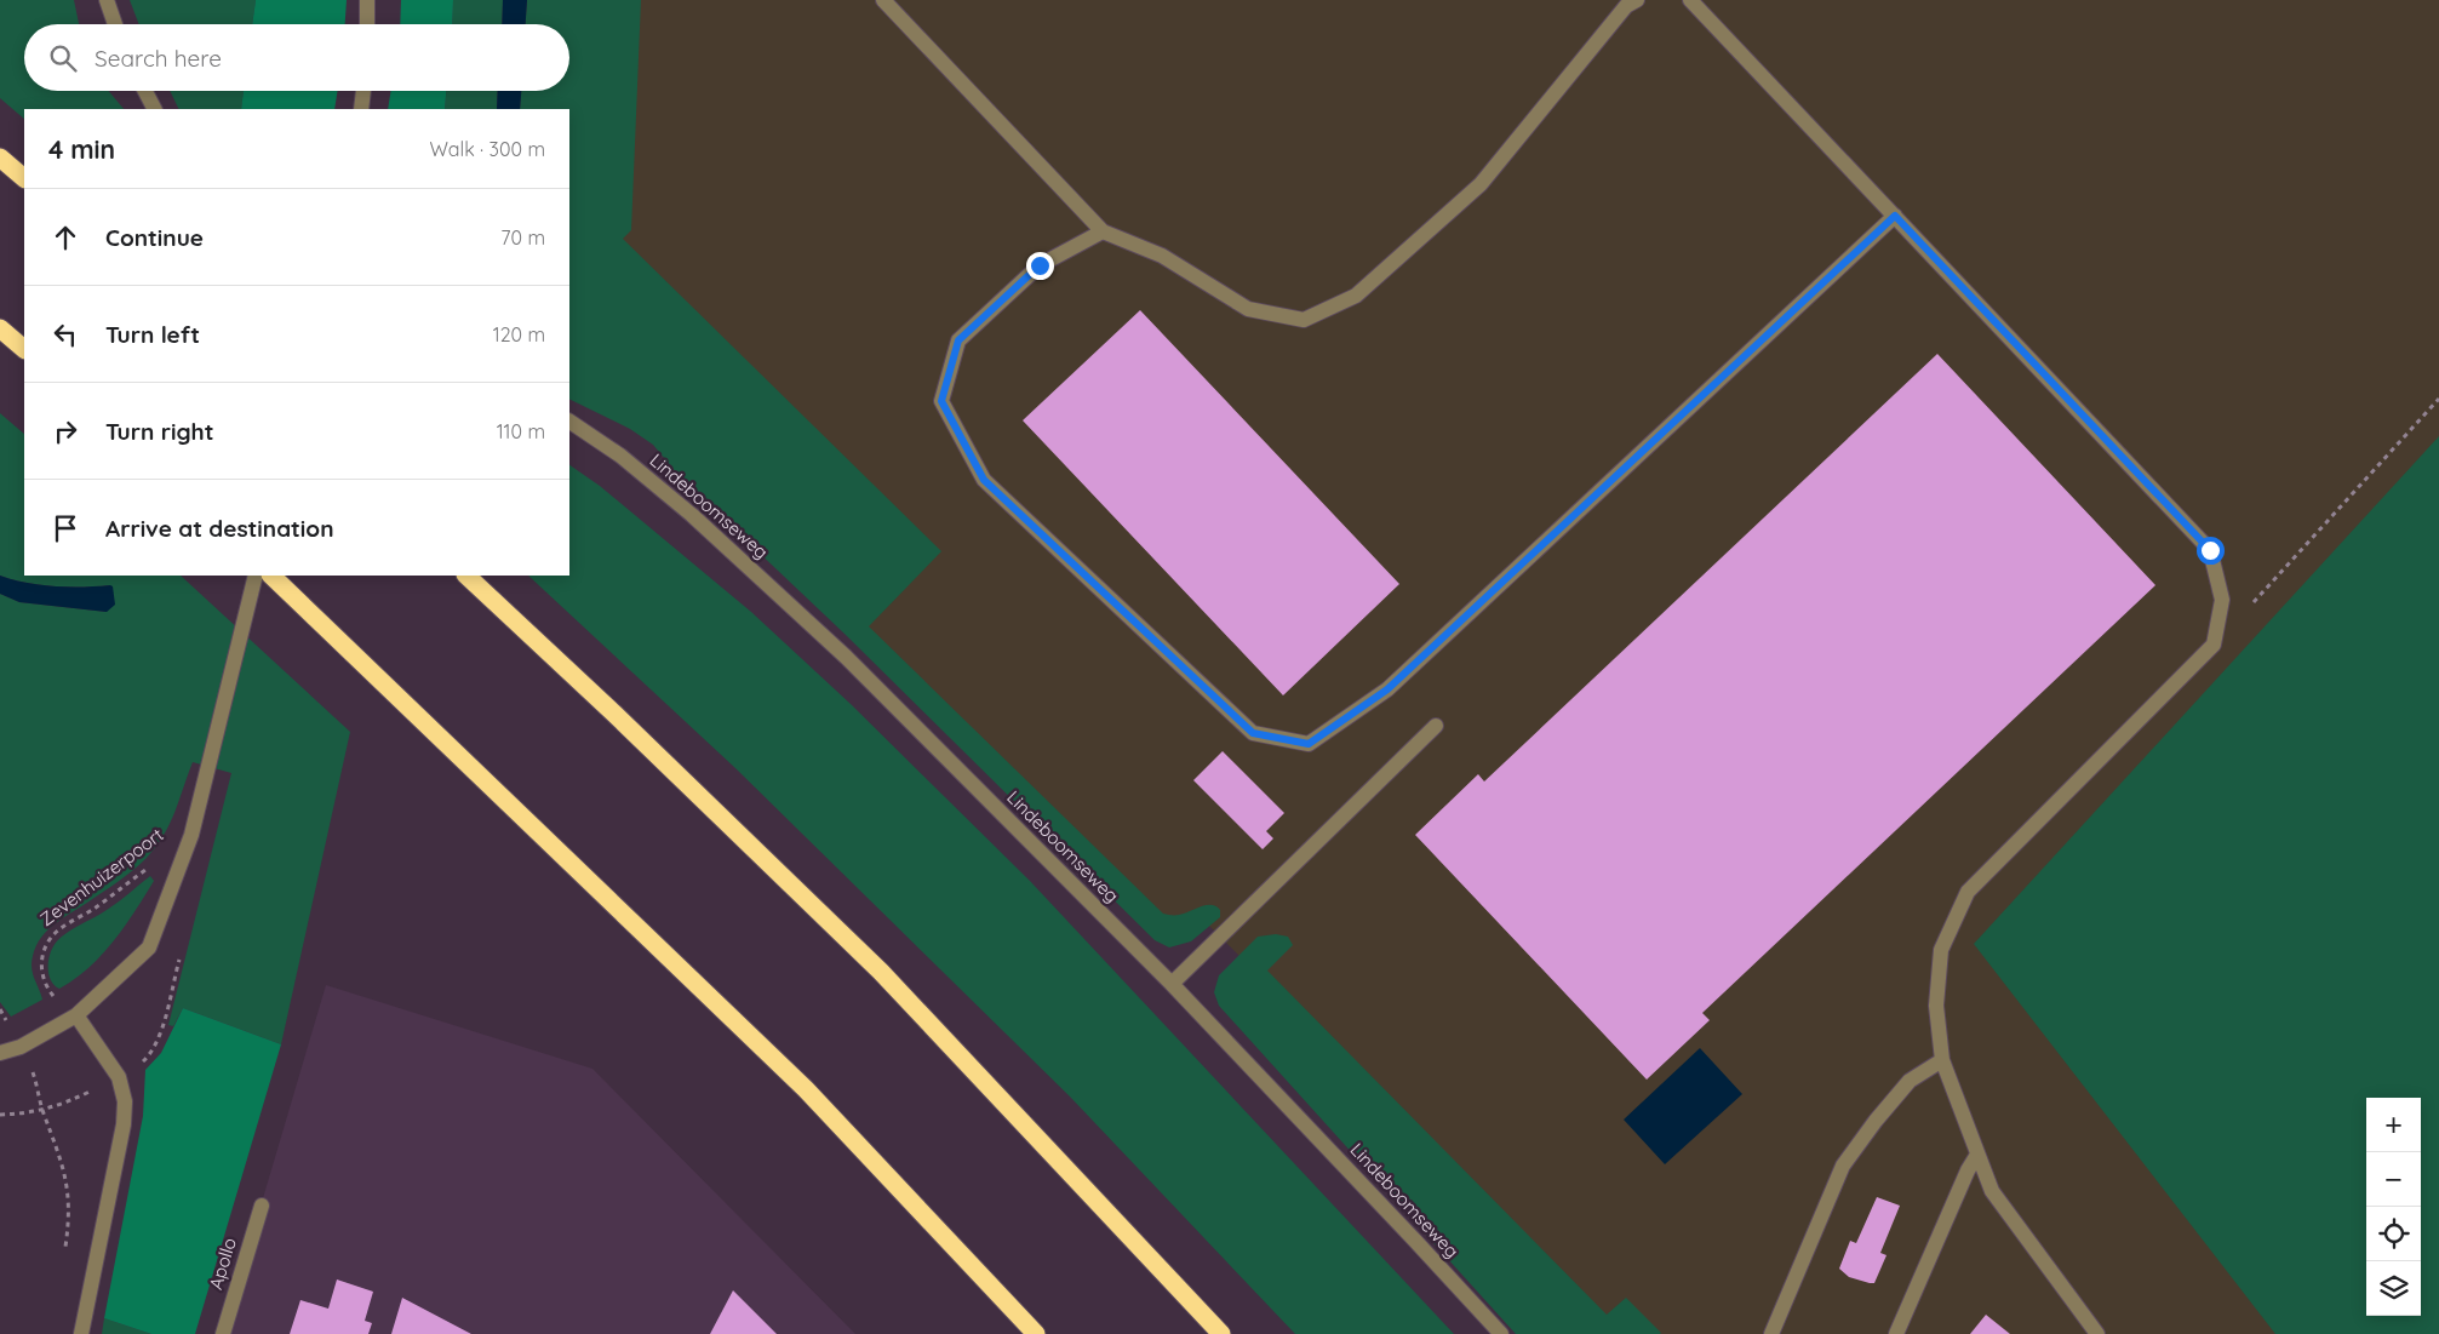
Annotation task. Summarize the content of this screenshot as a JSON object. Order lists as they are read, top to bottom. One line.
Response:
{"streets":{"street":["Lindeboomseweg","Zevenhuizerpoort","Apollo"]},"page":{"search":"Search here","heading":["4 min","Walk · 300 m"],"list":[["Continue","70 m"],["Turn left","120 m"],["Turn right","110 m"],"Arrive at destination"],"map_buttons":["+","−"]}}
